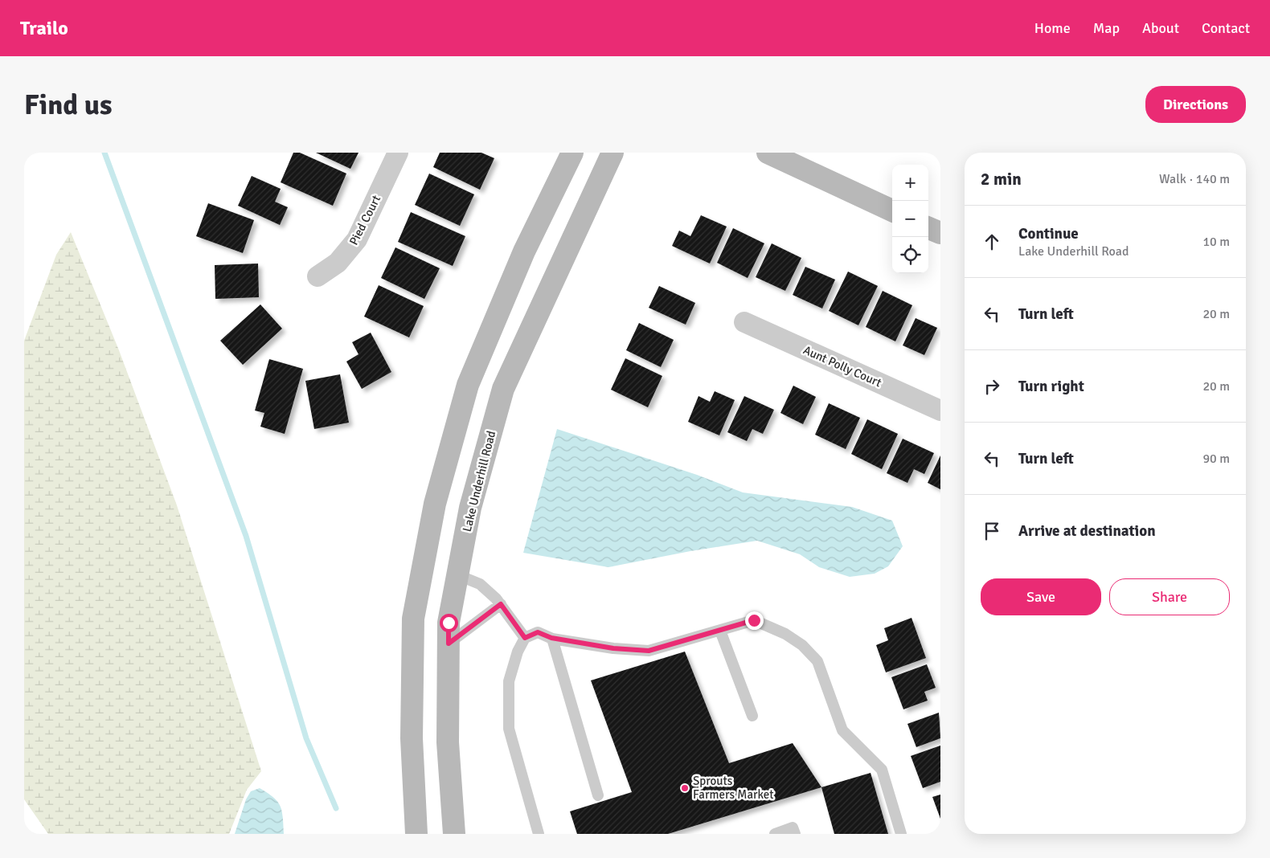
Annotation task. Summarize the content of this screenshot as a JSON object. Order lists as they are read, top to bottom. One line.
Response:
{"streets":{"street":["Pied Court","Aunt Polly Court","Lake Underhill Road"]},"places":["Sprouts Farmers Market"],"page":{"header":"Trailo","nav":["Home","Map","About","Contact"],"buttons":["Directions",["Save","Share"]],"title":"Find us","heading":["2 min","Walk · 140 m"],"map_buttons":["+","−"],"list":[["Continue","Lake Underhill Road","10 m"],["Turn left","20 m"],["Turn right","20 m"],["Turn left","90 m"],"Arrive at destination"]}}
